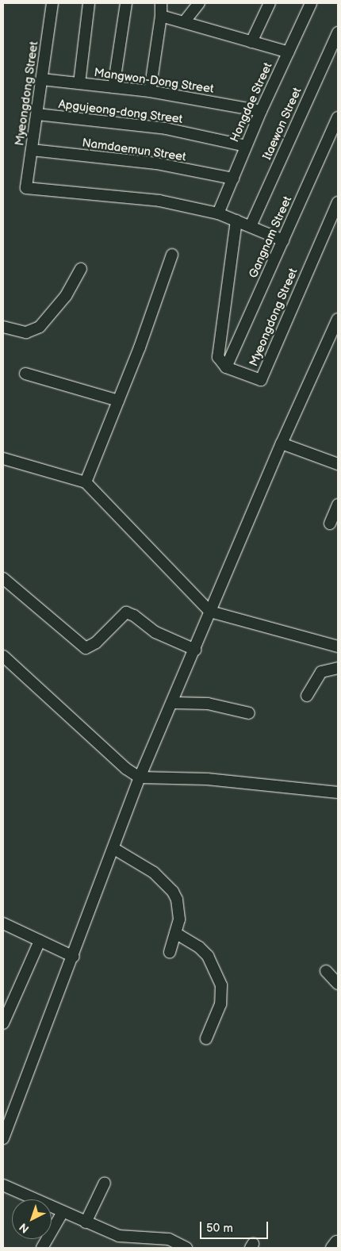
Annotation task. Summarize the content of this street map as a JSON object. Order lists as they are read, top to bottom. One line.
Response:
{"streets":{"street":["Mangwon-Dong Street","Myeongdong Street","Hongdae Street","Apgujeong-dong Street","Itaewon Street","Namdaemun Street","Gangnam Street"]},"crossings":[["Mangwon-Dong Street","Myeongdong Street"],["Mangwon-Dong Street","Hongdae Street"],["Myeongdong Street","Hongdae Street"],["Myeongdong Street","Apgujeong-dong Street"],["Myeongdong Street","Namdaemun Street"],["Myeongdong Street","Gangnam Street"],["Hongdae Street","Apgujeong-dong Street"],["Hongdae Street","Namdaemun Street"]],"scale_bar":"50 m","north":"bottom left"}
